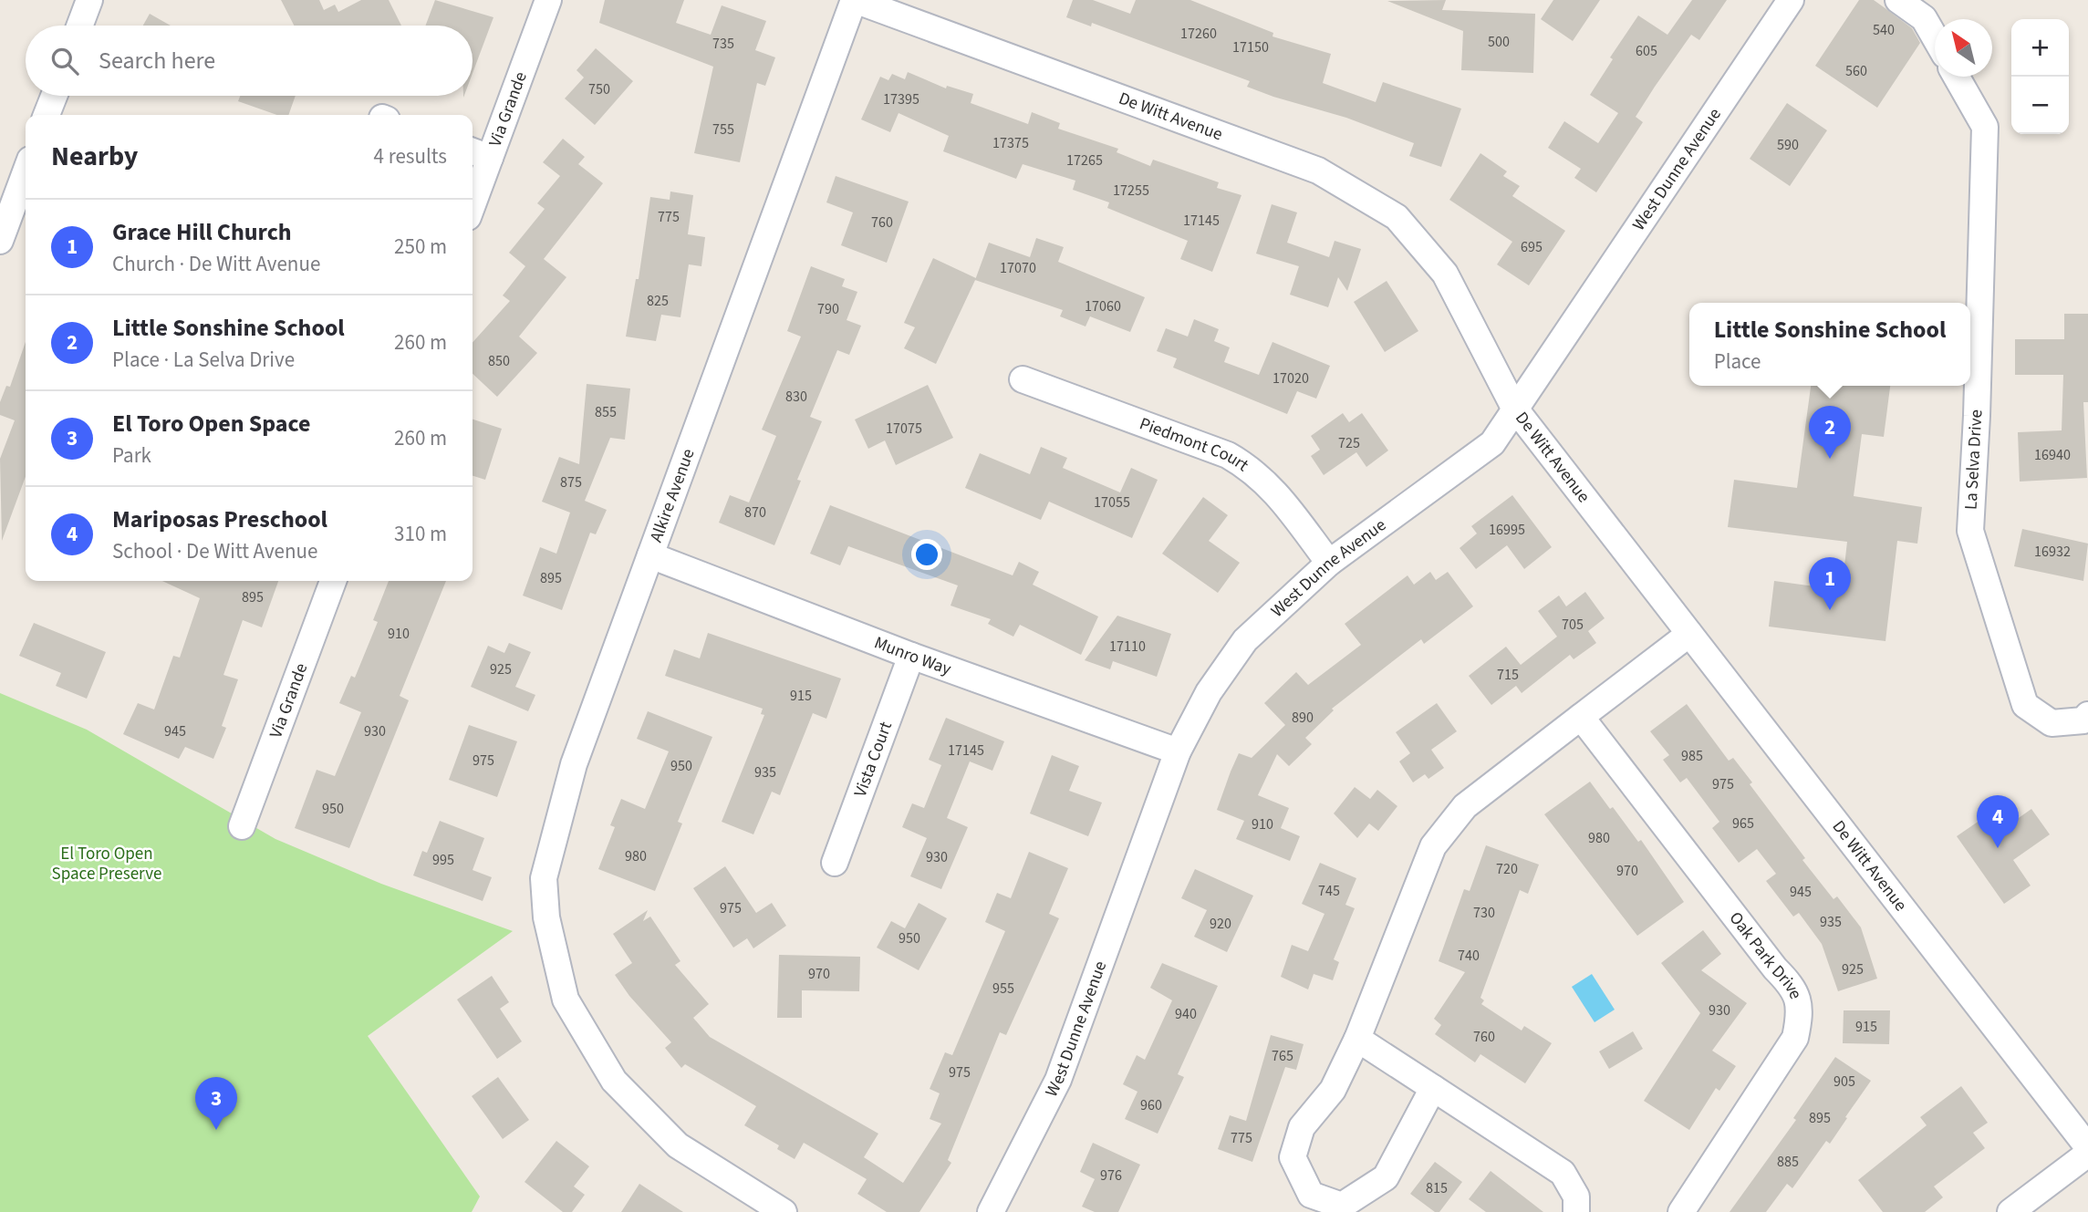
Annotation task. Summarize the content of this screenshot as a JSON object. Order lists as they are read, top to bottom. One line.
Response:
{"streets":{"street":["Via Grande","De Witt Avenue","West Dunne Avenue","Piedmont Court","La Selva Drive","Alkire Avenue","Munro Way","Vista Court","Oak Park Drive"]},"crossings":[["De Witt Avenue","West Dunne Avenue"],["De Witt Avenue","Alkire Avenue"],["West Dunne Avenue","Piedmont Court"],["West Dunne Avenue","Munro Way"],["Alkire Avenue","Munro Way"],["Munro Way","Vista Court"]],"parks":["El Toro Open Space Preserve"],"house_numbers":["540","17260","500","735","17150","605","560","750","17395","755","17375","590","17265","17255","775","17145","760","695","17070","825","17060","790","850","17020","830","855","17075","725","16940","875","17055","870","16995","16932","895","895","705","910","17110","925","715","915","890","945","930","17145","985","975","950","935","975","950","965","910","980","980","930","995","720","970","745","945","975","730","935","920","950","740","925","970","955","930","940","915","760","765","975","905","960","895","775","885","976","815"],"north":"top left","page":{"map_buttons":["+","−"],"search":"Search here","heading":["Nearby","4 results"],"list":[{"mark":"1","name":"Grace Hill Church","note":"Church · De Witt Avenue","value":"250 m"},{"mark":"2","name":"Little Sonshine School","note":"Place · La Selva Drive","value":"260 m"},{"mark":"3","name":"El Toro Open Space","note":"Park","value":"260 m"},{"mark":"4","name":"Mariposas Preschool","note":"School · De Witt Avenue","value":"310 m"}],"popup":["Little Sonshine School","Place"],"pins":["2","1","4","3"]}}
